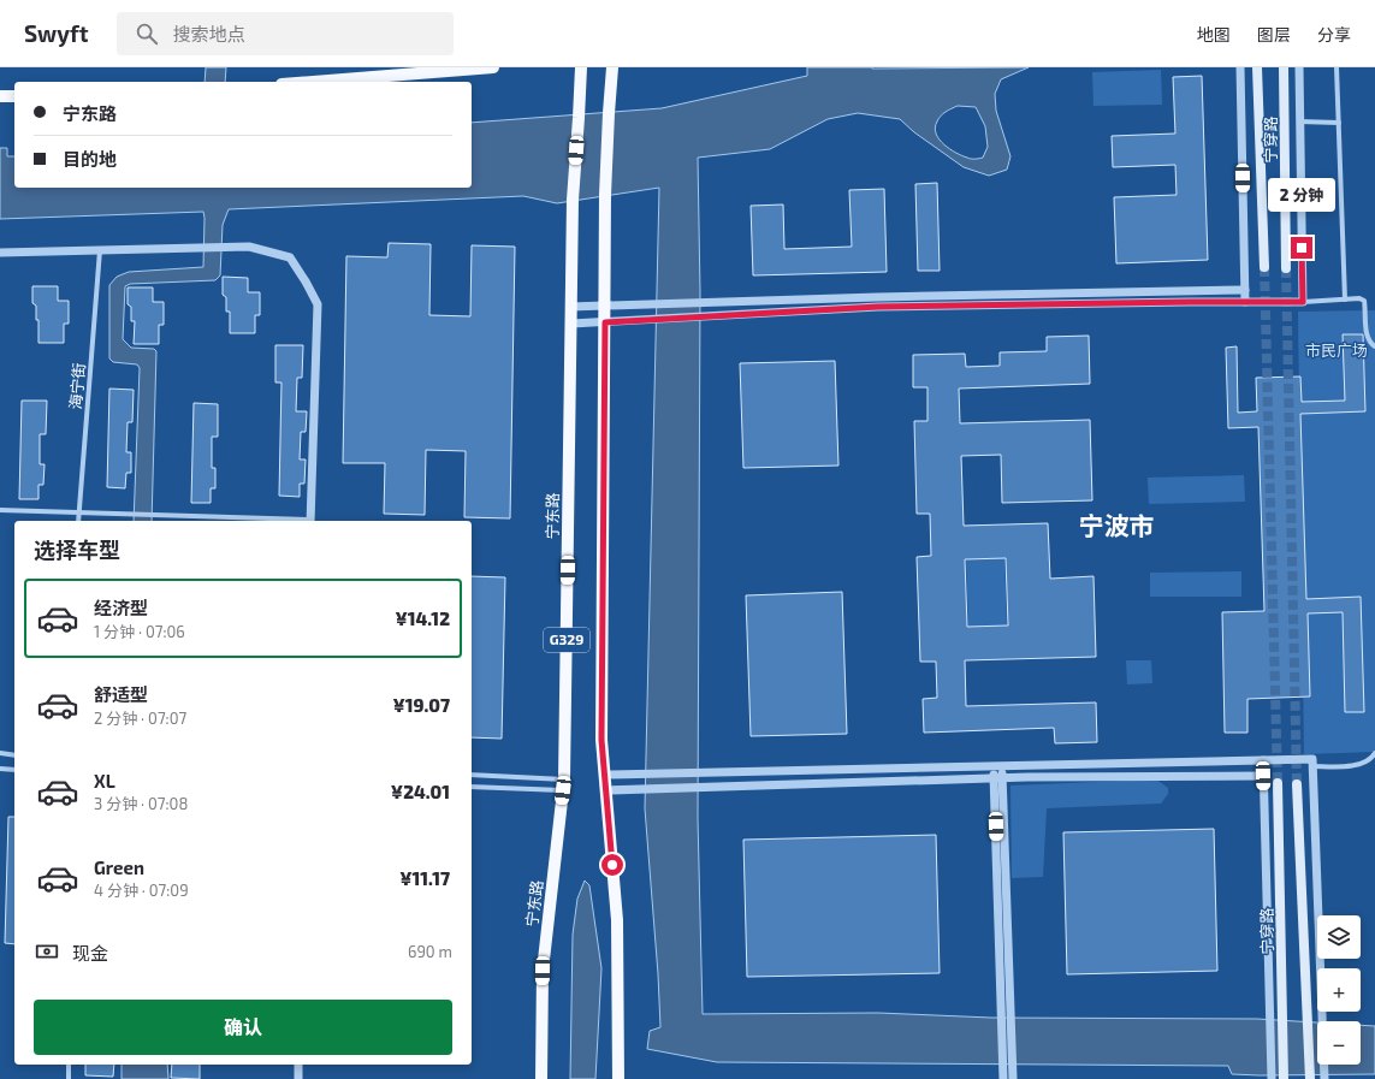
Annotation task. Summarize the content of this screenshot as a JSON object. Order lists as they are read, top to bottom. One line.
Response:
{"streets":{"main road":["宁穿路","宁东路","G329"],"street":["海宁街"]},"districts":["宁波市"],"parks":["市民广场"],"page":{"header":"Swyft","search":"搜索地点","nav":["地图","图层","分享"],"banner":["宁东路","目的地"],"bubble":"2 分钟","heading":"选择车型","list":[{"name":"经济型","note":"1 分钟 · 07:06","value":"¥14.12"},{"name":"舒适型","note":"2 分钟 · 07:07","value":"¥19.07"},{"name":"XL","note":"3 分钟 · 07:08","value":"¥24.01"},{"name":"Green","note":"4 分钟 · 07:09","value":"¥11.17"}],"map_buttons":["+","−"],"pay":["现金","690 m"],"buttons":"确认"}}
